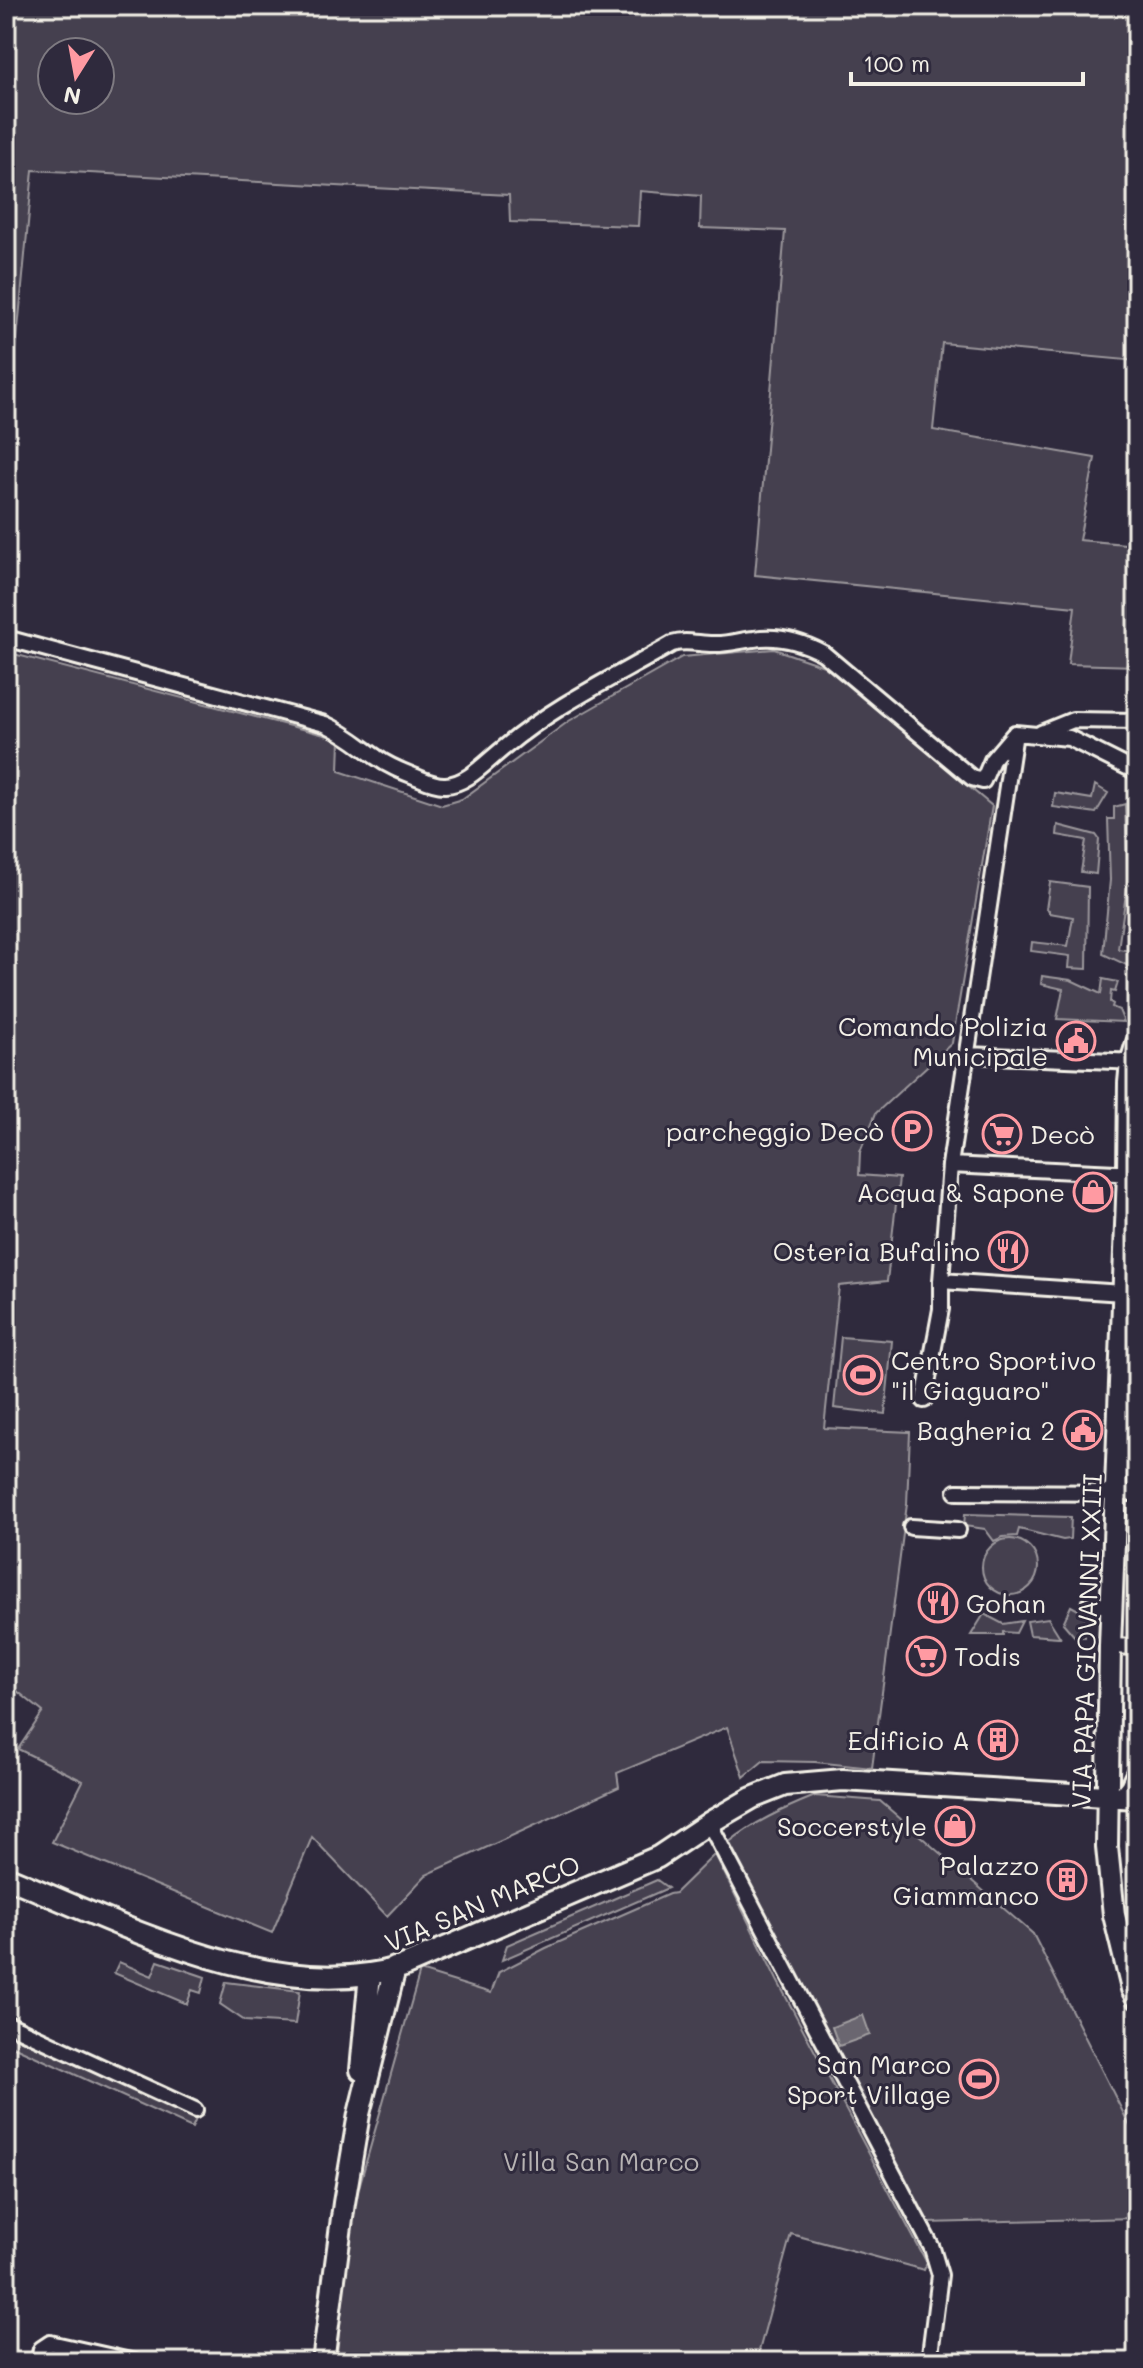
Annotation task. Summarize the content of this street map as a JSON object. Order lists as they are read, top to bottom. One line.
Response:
{"streets":{"street":["VIA PAPA GIOVANNI XXIII","VIA SAN MARCO"]},"crossings":[["VIA PAPA GIOVANNI XXIII","VIA SAN MARCO"]],"parks":["Villa San Marco"],"places":{"public building":["Comando Polizia Municipale","Bagheria 2"],"parking":["parcheggio Decò"],"supermarket":["Decò","Todis"],"shop":["Acqua & Sapone","Soccerstyle"],"restaurant":["Osteria Bufalino","Gohan"],"sports":["Centro Sportivo \"il Giaguaro\"","San Marco Sport Village"],"building":["Edificio A","Palazzo Giammanco"]},"scale_bar":"100 m","north":"bottom"}
